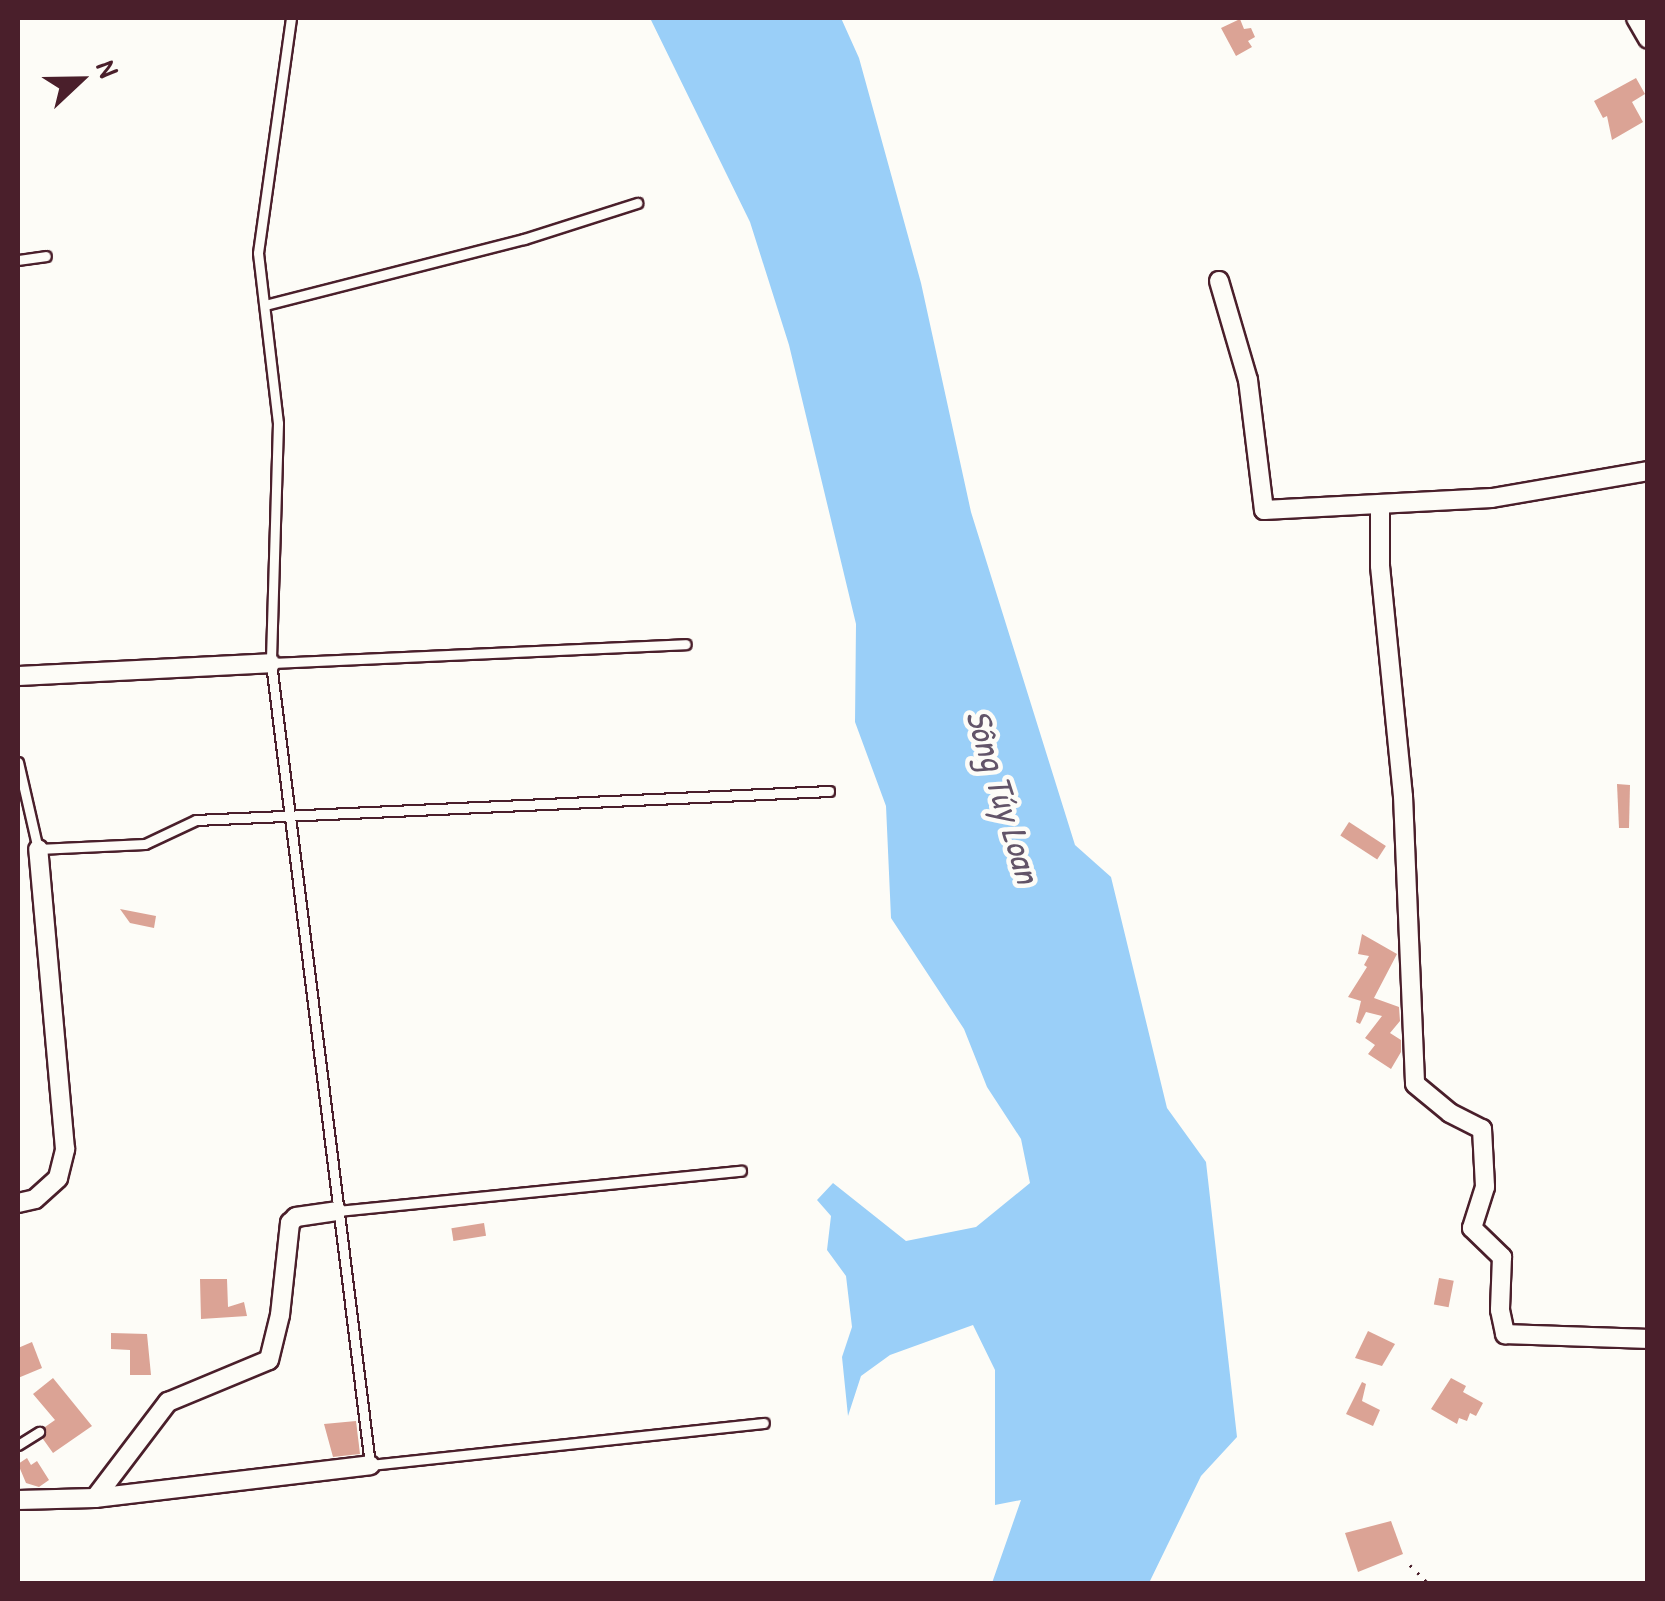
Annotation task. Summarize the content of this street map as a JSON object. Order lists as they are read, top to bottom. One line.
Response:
{"water":["Sông Túy Loan"],"north":"right"}
